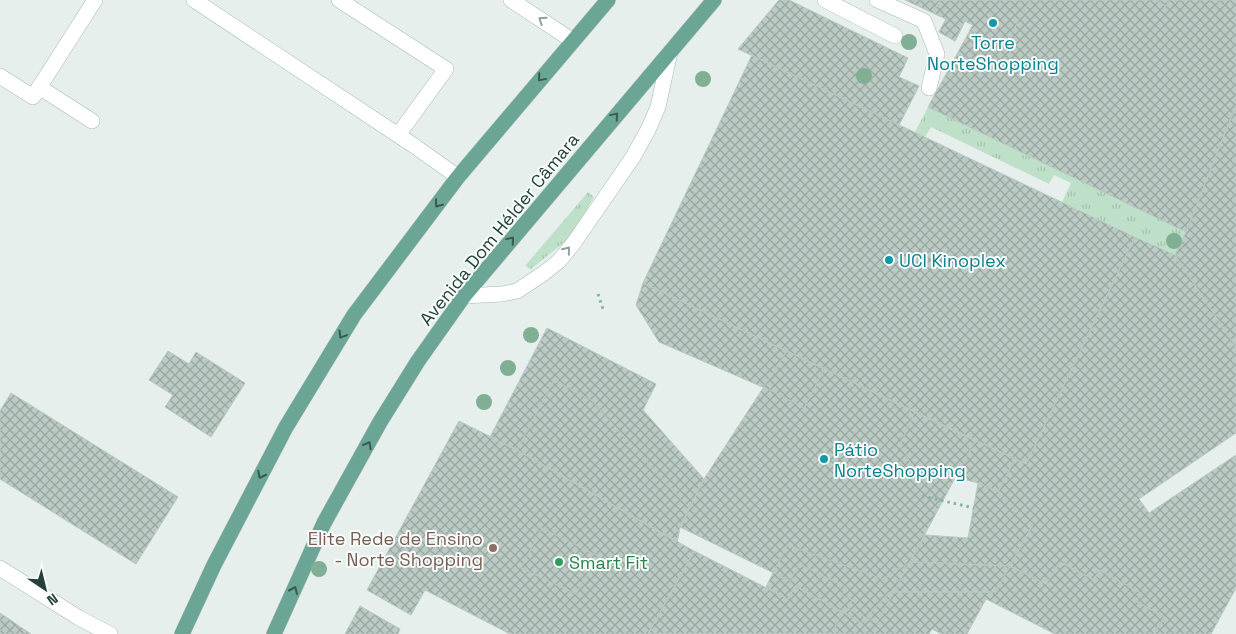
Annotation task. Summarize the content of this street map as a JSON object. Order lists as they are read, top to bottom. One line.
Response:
{"streets":{"main road":["Avenida Dom Hélder Câmara"]},"places":["Torre NorteShopping","UCI Kinoplex","Pátio NorteShopping","Elite Rede de Ensino - Norte Shopping","Smart Fit"],"north":"bottom right"}
